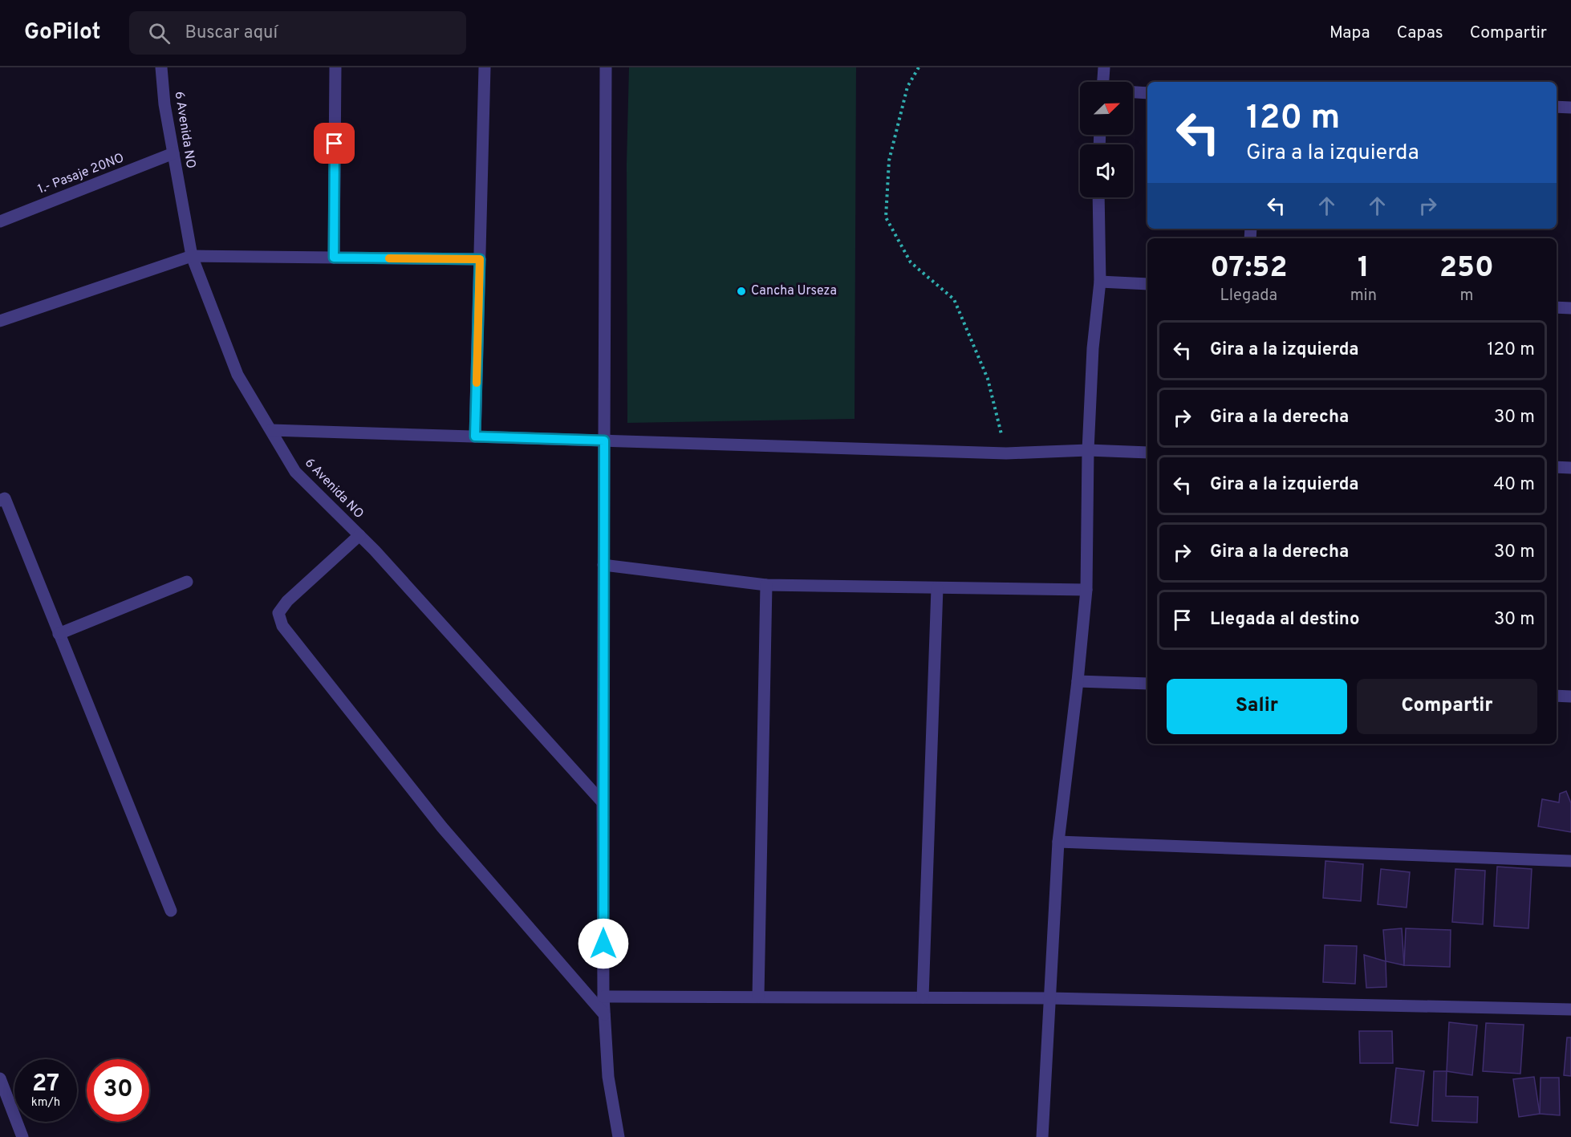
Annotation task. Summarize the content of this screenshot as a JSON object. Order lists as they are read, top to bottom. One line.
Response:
{"streets":{"street":["6 Avenida NO","1.- Pasaje 20NO"]},"crossings":[["6 Avenida NO","1.- Pasaje 20NO"]],"places":["Cancha Urseza"],"north":"top right","page":{"header":"GoPilot","search":"Buscar aquí","nav":["Mapa","Capas","Compartir"],"turn":["120 m","Gira a la izquierda"],"eta":["07:52","Llegada","1","min","250","m"],"list":[{"name":"Gira a la izquierda","value":"120 m"},{"name":"Gira a la derecha","value":"30 m"},{"name":"Gira a la izquierda","value":"40 m"},{"name":"Gira a la derecha","value":"30 m"},{"name":"Llegada al destino","value":"30 m"}],"buttons":["Salir","Compartir"],"speed":"27 km/h","limit":"30"}}
